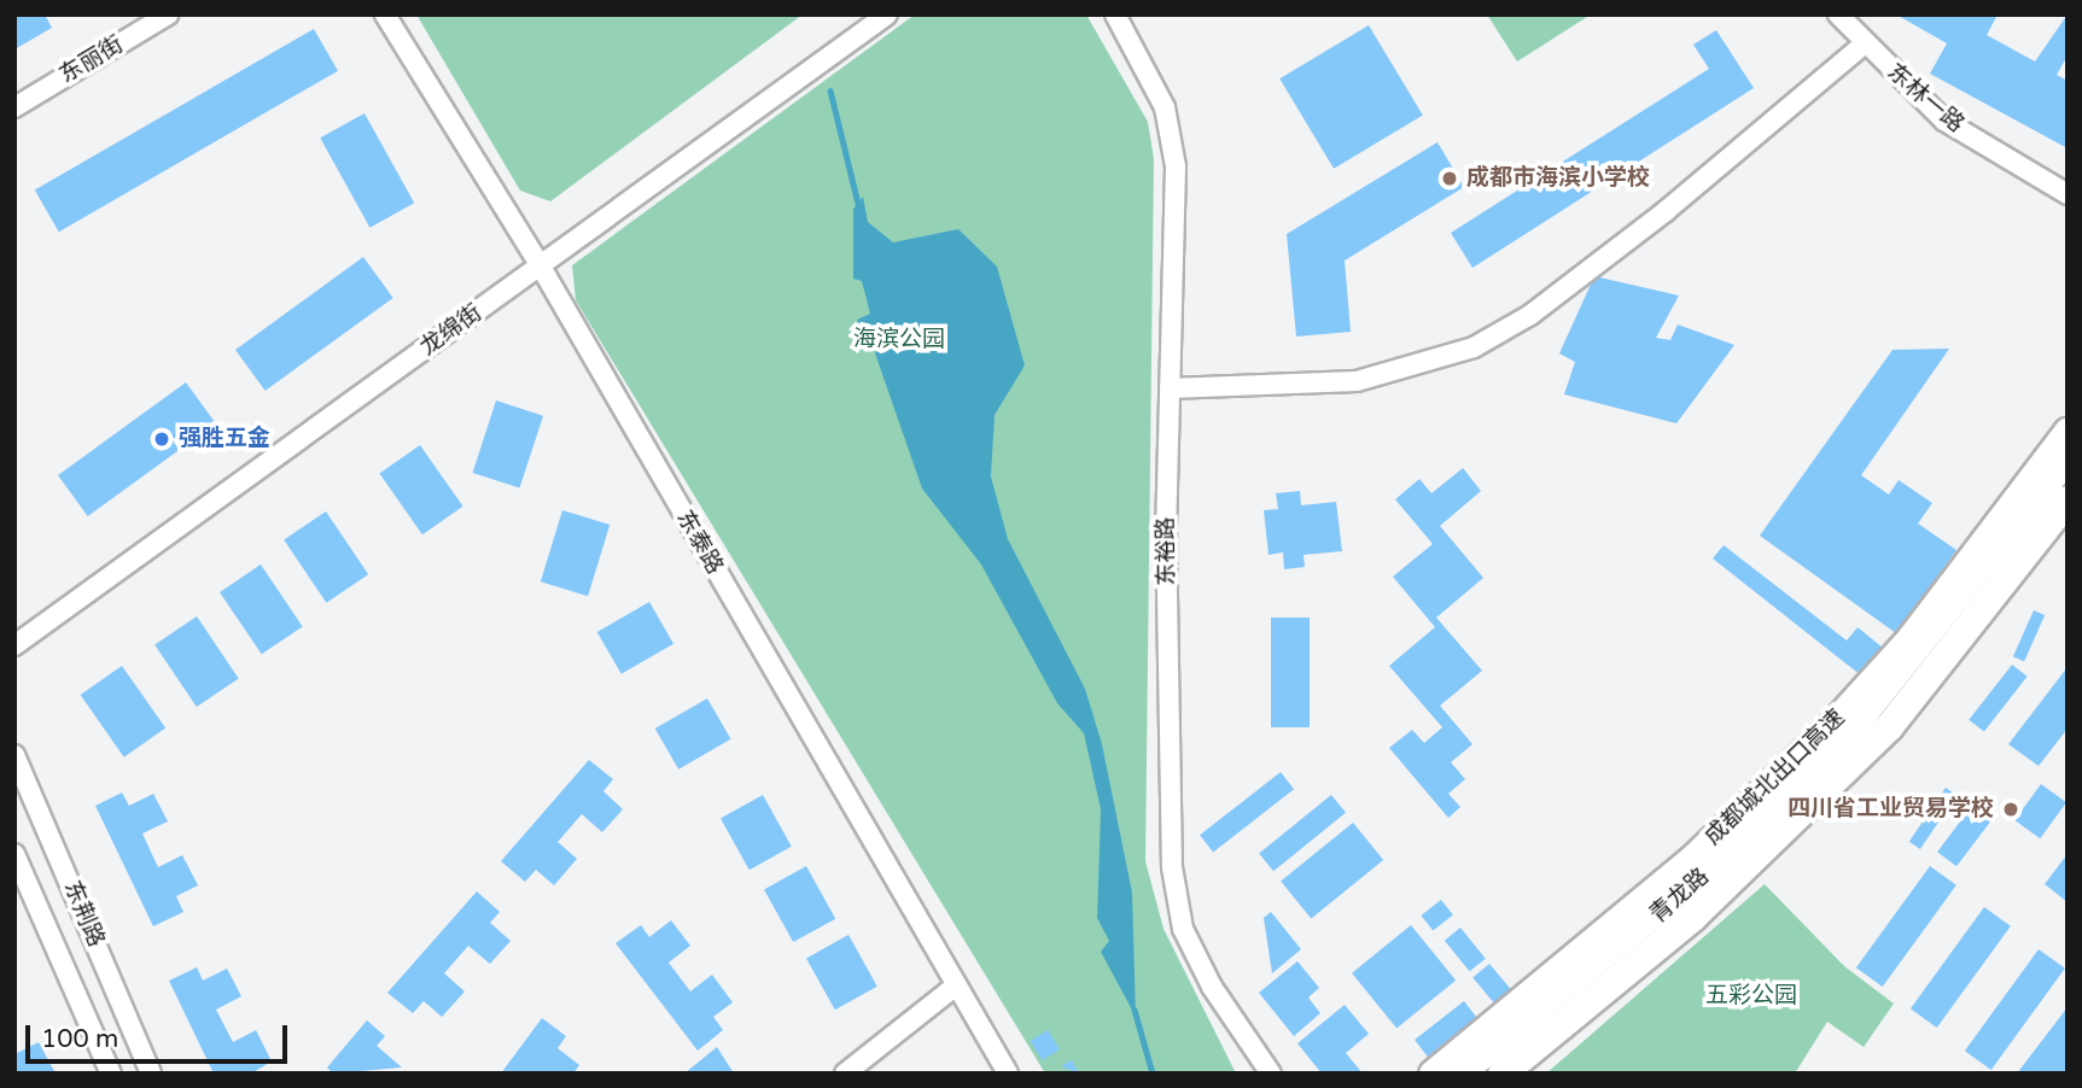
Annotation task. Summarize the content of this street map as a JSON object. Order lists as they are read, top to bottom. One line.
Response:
{"streets":{"highway":["成都城北出口高速"],"street":["东丽街","东林一路","龙绵街","东泰路","东裕路","青龙路","东荆路"]},"crossings":[["龙绵街","东泰路"]],"parks":["海滨公园","五彩公园"],"places":["成都市海滨小学校","强胜五金","四川省工业贸易学校"],"scale_bar":"100 m"}
